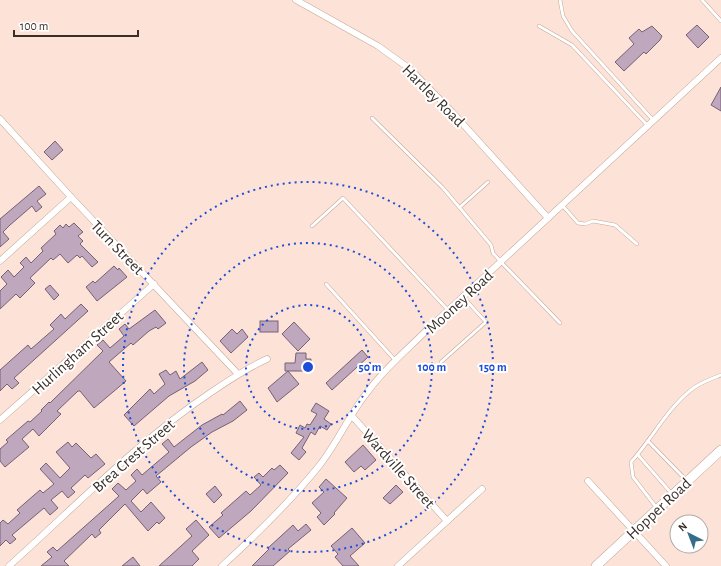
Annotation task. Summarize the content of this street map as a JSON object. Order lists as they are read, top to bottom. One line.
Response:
{"streets":{"main road":["Hopper Road"],"street":["Hartley Road","Turn Street","Mooney Road","Hurlingham Street","Brea Crest Street","Wardville Street"]},"crossings":[["Hartley Road","Mooney Road"],["Turn Street","Hurlingham Street"],["Turn Street","Brea Crest Street"],["Mooney Road","Wardville Street"]],"scale_bar":"100 m","north":"top left","rings":["50 m","100 m","150 m"]}
